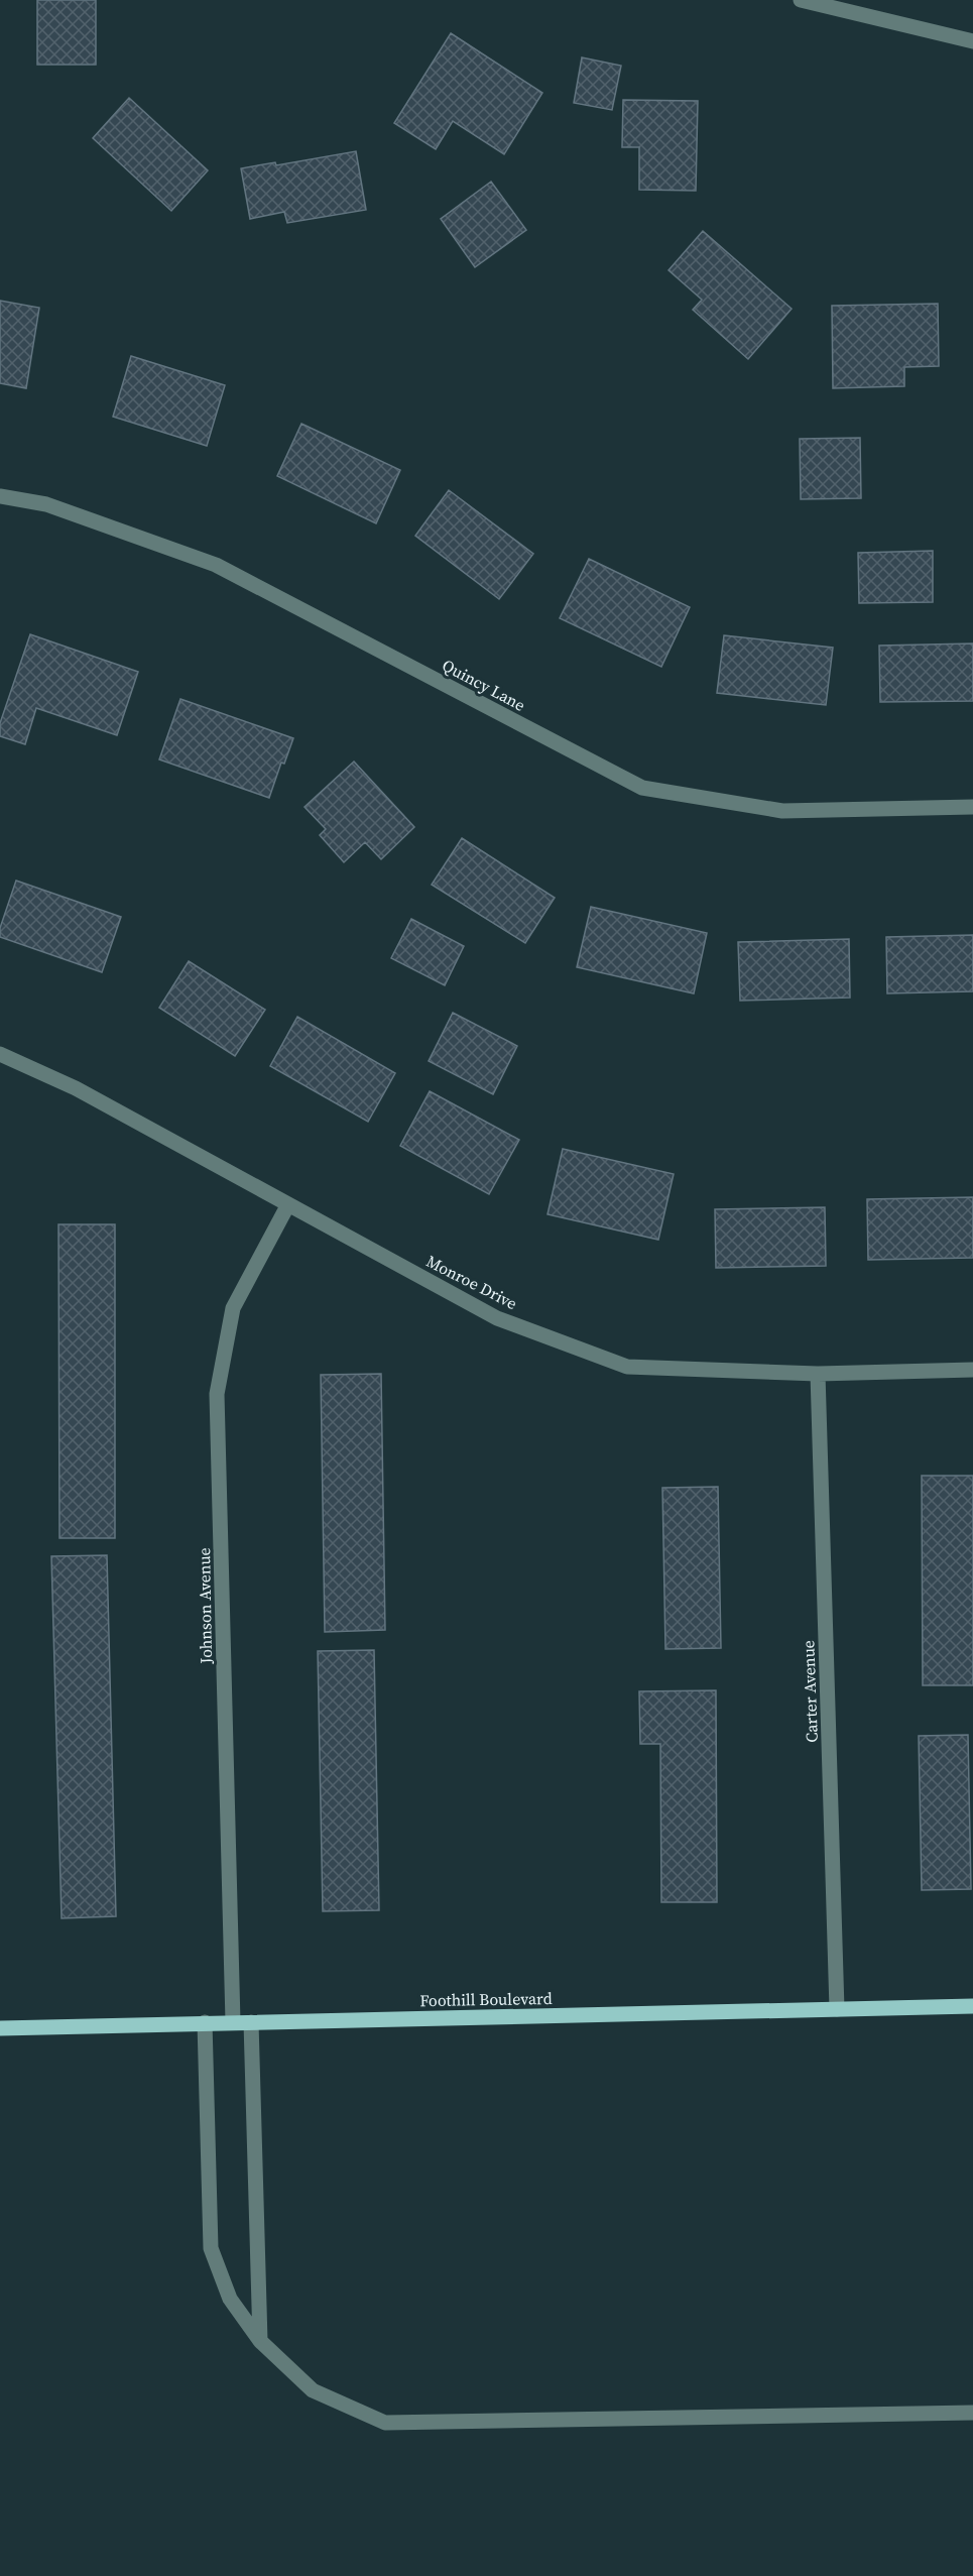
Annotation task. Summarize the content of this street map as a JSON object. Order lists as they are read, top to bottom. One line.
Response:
{"streets":{"main road":["Foothill Boulevard"],"street":["Quincy Lane","Monroe Drive","Johnson Avenue","Carter Avenue"]},"crossings":[["Monroe Drive","Johnson Avenue"],["Monroe Drive","Carter Avenue"],["Johnson Avenue","Foothill Boulevard"],["Carter Avenue","Foothill Boulevard"]]}
